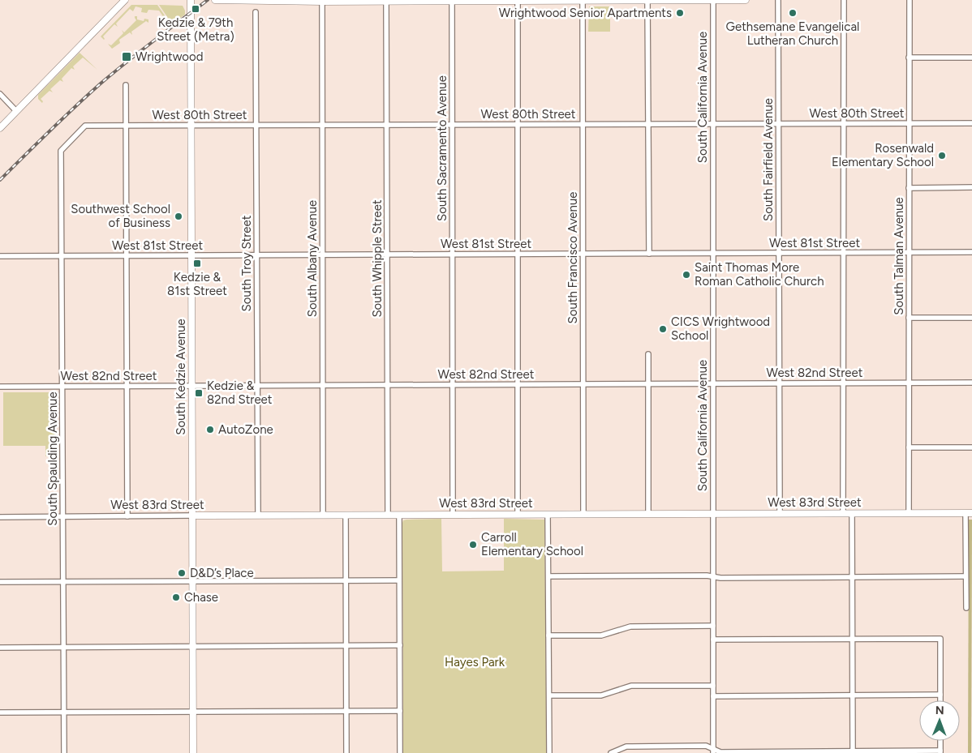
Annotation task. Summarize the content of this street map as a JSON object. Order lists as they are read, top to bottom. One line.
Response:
{"streets":{"main road":["South Kedzie Avenue","West 83rd Street"],"street":["South California Avenue","West 80th Street","South Sacramento Avenue","South Fairfield Avenue","West 81st Street","South Talman Avenue","South Francisco Avenue","South Albany Avenue","South Whipple Street","South Troy Street","West 82nd Street","South Spaulding Avenue"]},"crossings":[["South California Avenue","West 80th Street"],["South California Avenue","West 81st Street"],["South California Avenue","West 82nd Street"],["South California Avenue","West 83rd Street"],["West 80th Street","South Sacramento Avenue"],["West 80th Street","South Fairfield Avenue"],["West 80th Street","South Talman Avenue"],["West 80th Street","South Francisco Avenue"],["West 80th Street","South Albany Avenue"],["West 80th Street","South Whipple Street"],["West 80th Street","South Troy Street"],["West 80th Street","South Kedzie Avenue"],["West 80th Street","South Spaulding Avenue"],["South Sacramento Avenue","West 81st Street"],["South Sacramento Avenue","West 82nd Street"],["South Sacramento Avenue","West 83rd Street"],["South Fairfield Avenue","West 81st Street"],["South Fairfield Avenue","West 82nd Street"],["South Fairfield Avenue","West 83rd Street"],["West 81st Street","South Talman Avenue"],["West 81st Street","South Francisco Avenue"],["West 81st Street","South Albany Avenue"],["West 81st Street","South Whipple Street"],["West 81st Street","South Troy Street"],["West 81st Street","South Kedzie Avenue"],["West 81st Street","South Spaulding Avenue"],["South Talman Avenue","West 82nd Street"],["South Talman Avenue","West 83rd Street"],["South Francisco Avenue","West 82nd Street"],["South Francisco Avenue","West 83rd Street"],["South Albany Avenue","West 82nd Street"],["South Albany Avenue","West 83rd Street"],["South Whipple Street","West 82nd Street"],["South Whipple Street","West 83rd Street"],["South Troy Street","West 82nd Street"],["South Troy Street","West 83rd Street"],["West 82nd Street","South Kedzie Avenue"],["West 82nd Street","South Spaulding Avenue"],["South Kedzie Avenue","West 83rd Street"],["South Spaulding Avenue","West 83rd Street"]],"parks":["Hayes Park"],"places":{"transit":["Kedzie & 79th Street (Metra)","Wrightwood","Kedzie & 81st Street","Kedzie & 82nd Street"],"other":["Wrightwood Senior Apartments","Gethsemane Evangelical Lutheran Church","Rosenwald Elementary School","Southwest School of Business","Saint Thomas More Roman Catholic Church","CICS Wrightwood School","AutoZone","Carroll Elementary School","D&D’s Place","Chase"]},"north":"top"}
